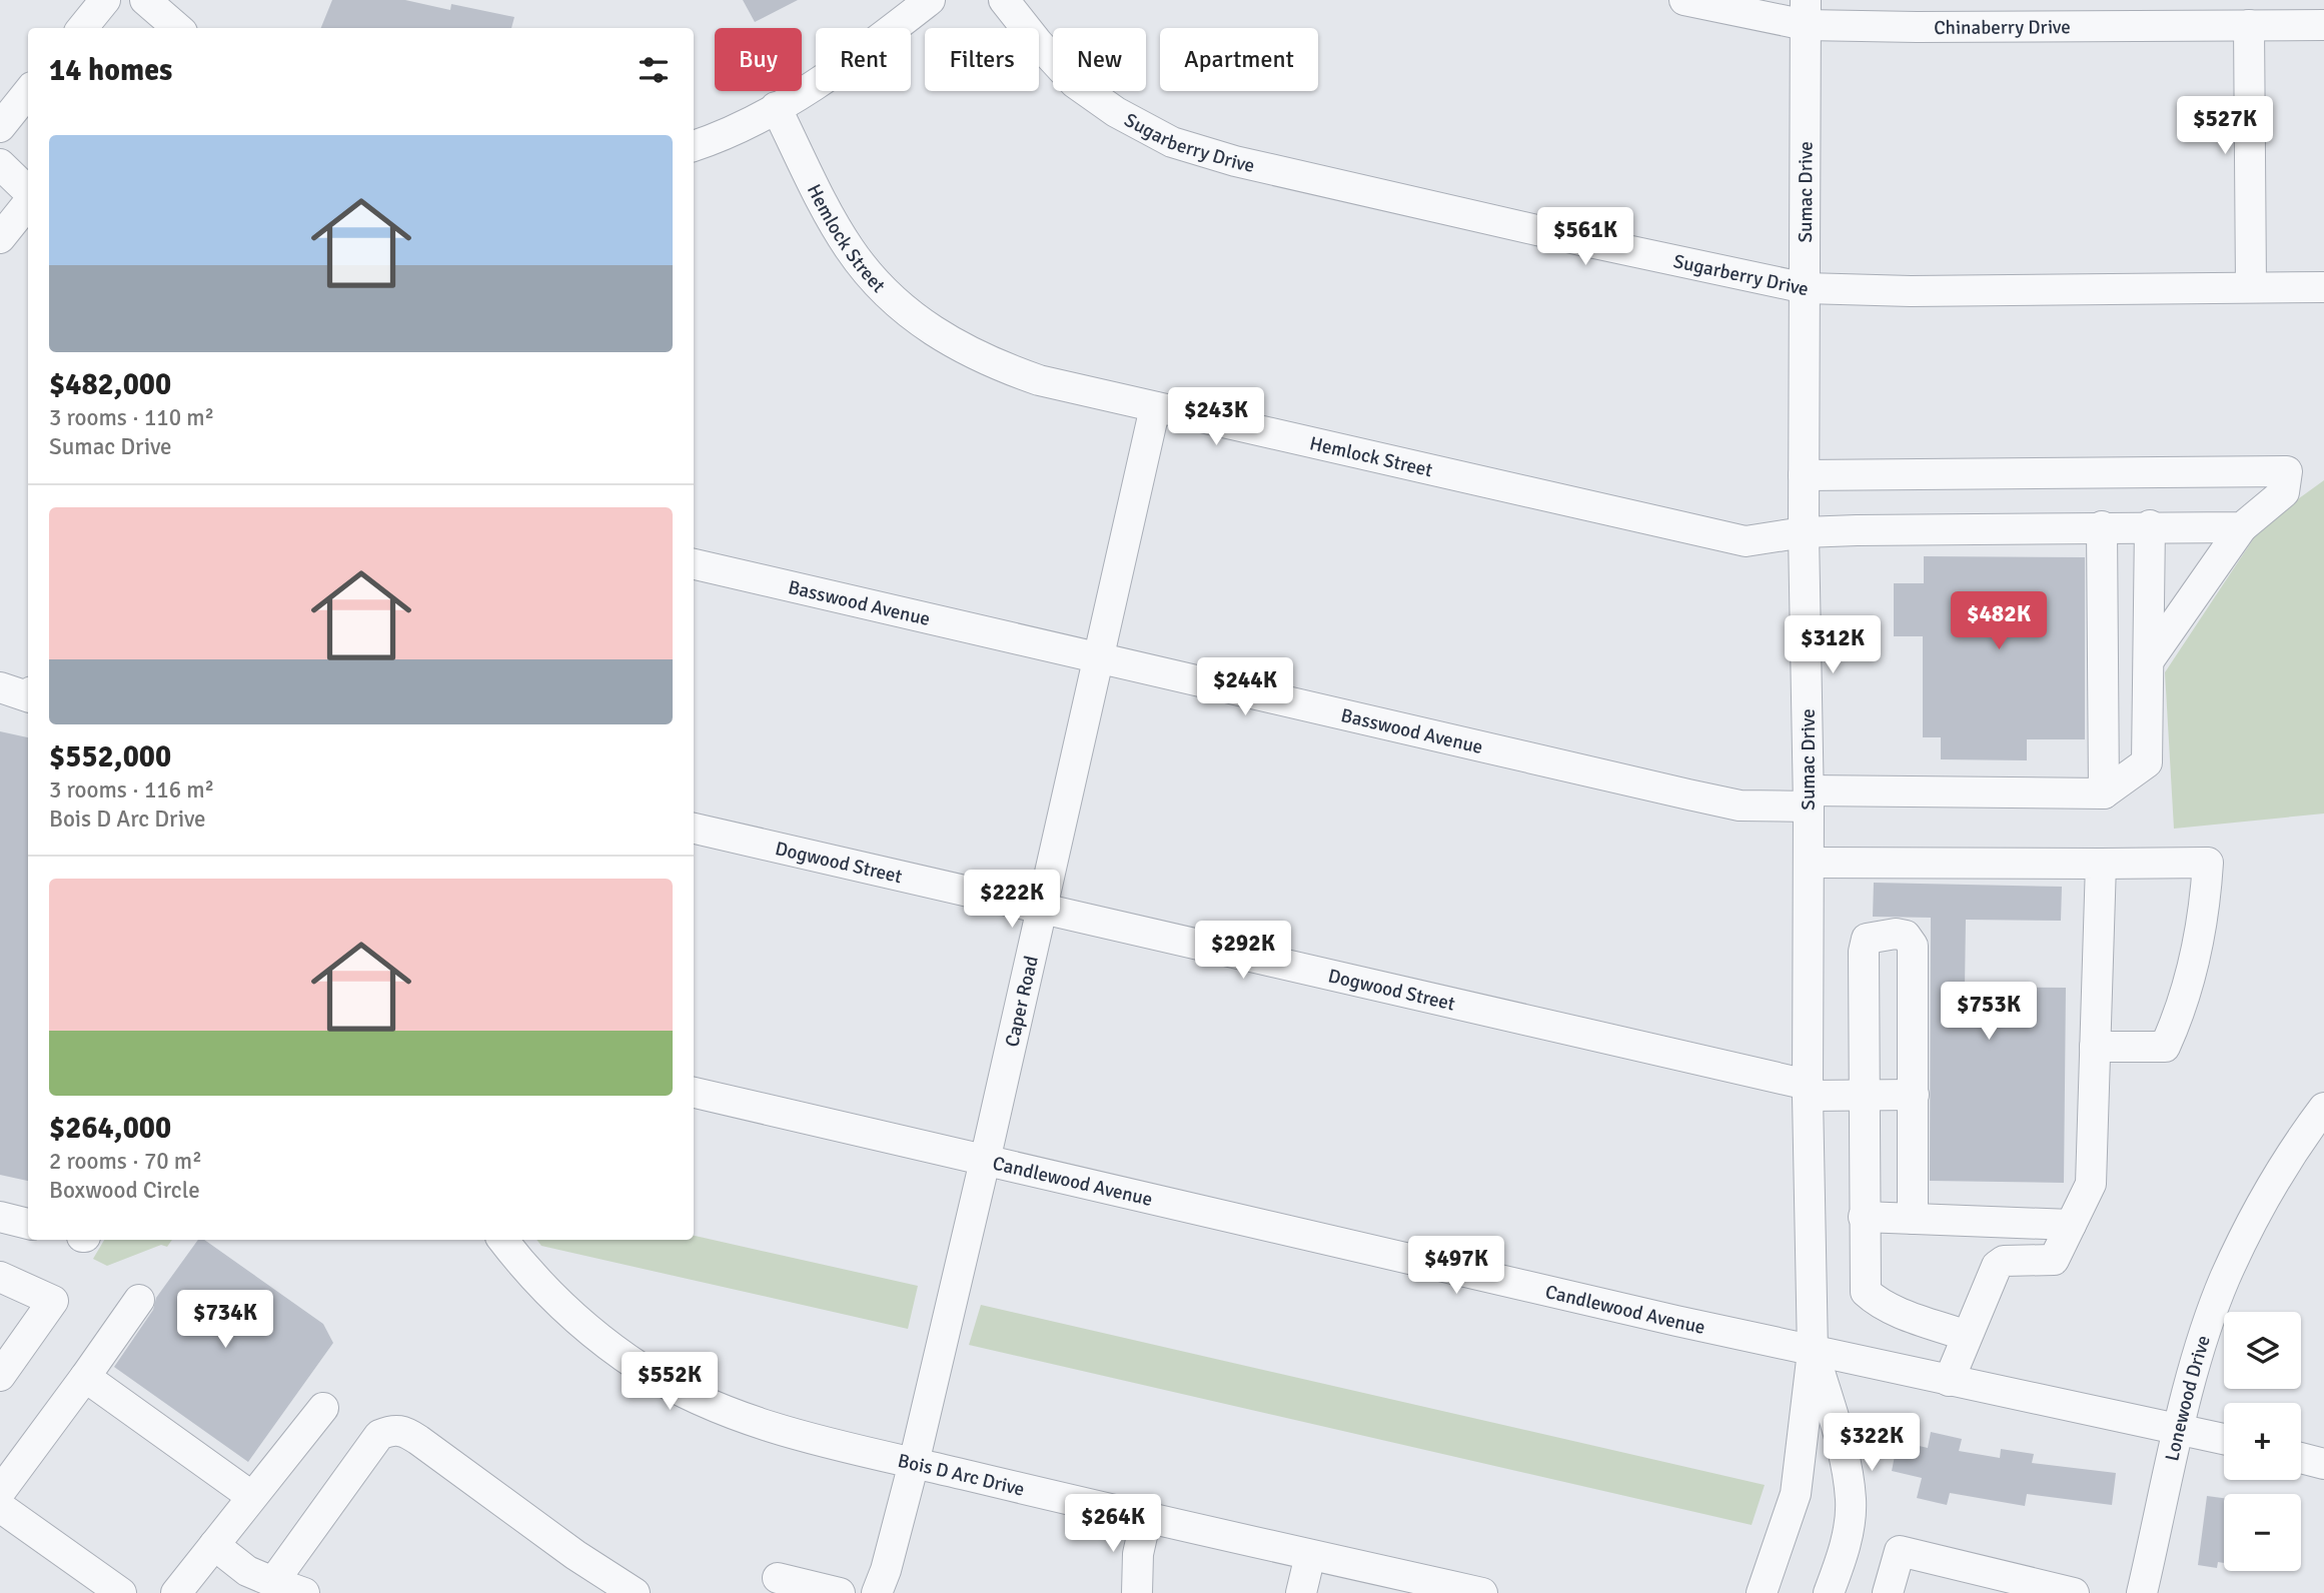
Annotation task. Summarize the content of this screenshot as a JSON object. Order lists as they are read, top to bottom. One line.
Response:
{"streets":{"street":["Chinaberry Drive","Sugarberry Drive","Sumac Drive","Hemlock Street","Basswood Avenue","Dogwood Street","Caper Road","Candlewood Avenue","Lonewood Drive","Bois D Arc Drive"]},"crossings":[["Chinaberry Drive","Sumac Drive"],["Sugarberry Drive","Sumac Drive"],["Sumac Drive","Hemlock Street"],["Sumac Drive","Basswood Avenue"],["Sumac Drive","Dogwood Street"],["Sumac Drive","Candlewood Avenue"],["Hemlock Street","Caper Road"],["Basswood Avenue","Caper Road"],["Dogwood Street","Caper Road"],["Caper Road","Candlewood Avenue"],["Caper Road","Bois D Arc Drive"],["Candlewood Avenue","Lonewood Drive"]],"page":{"chip":["Buy","Rent","Filters","New","Apartment"],"heading":"14 homes","price":["$527K","$561K","$243K","$482K","$312K","$244K","$222K","$292K","$753K","$497K","$734K","$552K","$322K","$264K"],"list":[{"name":"$482,000","note":"3 rooms · 110 m² · Sumac Drive"},{"name":"$552,000","note":"3 rooms · 116 m² · Bois D Arc Drive"},{"name":"$264,000","note":"2 rooms · 70 m² · Boxwood Circle"}],"map_buttons":["+","−"]}}
